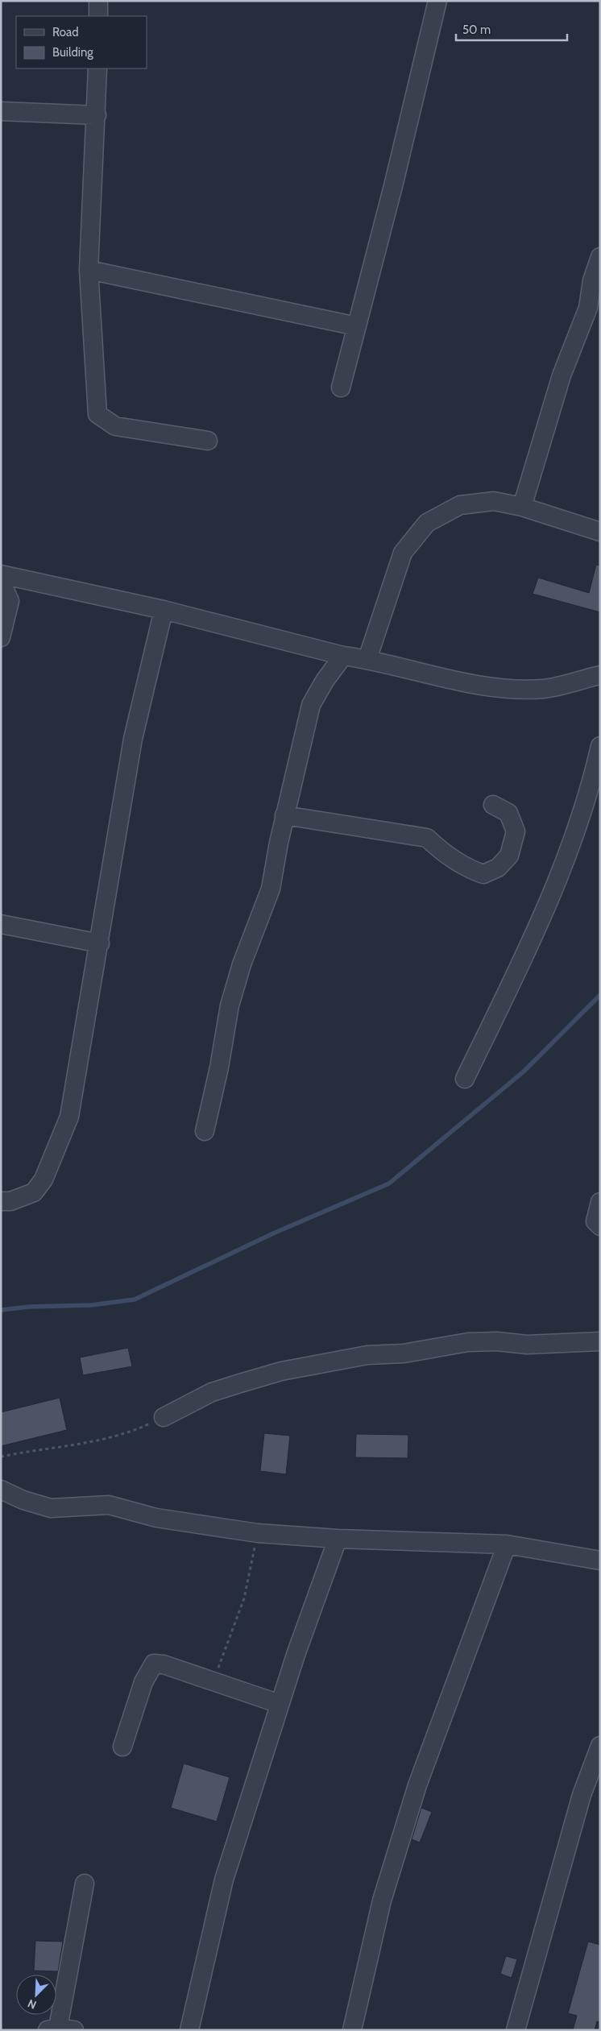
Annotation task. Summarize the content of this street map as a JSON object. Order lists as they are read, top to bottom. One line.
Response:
{"legend":["Road","Building"],"scale_bar":"50 m","north":"bottom left"}
